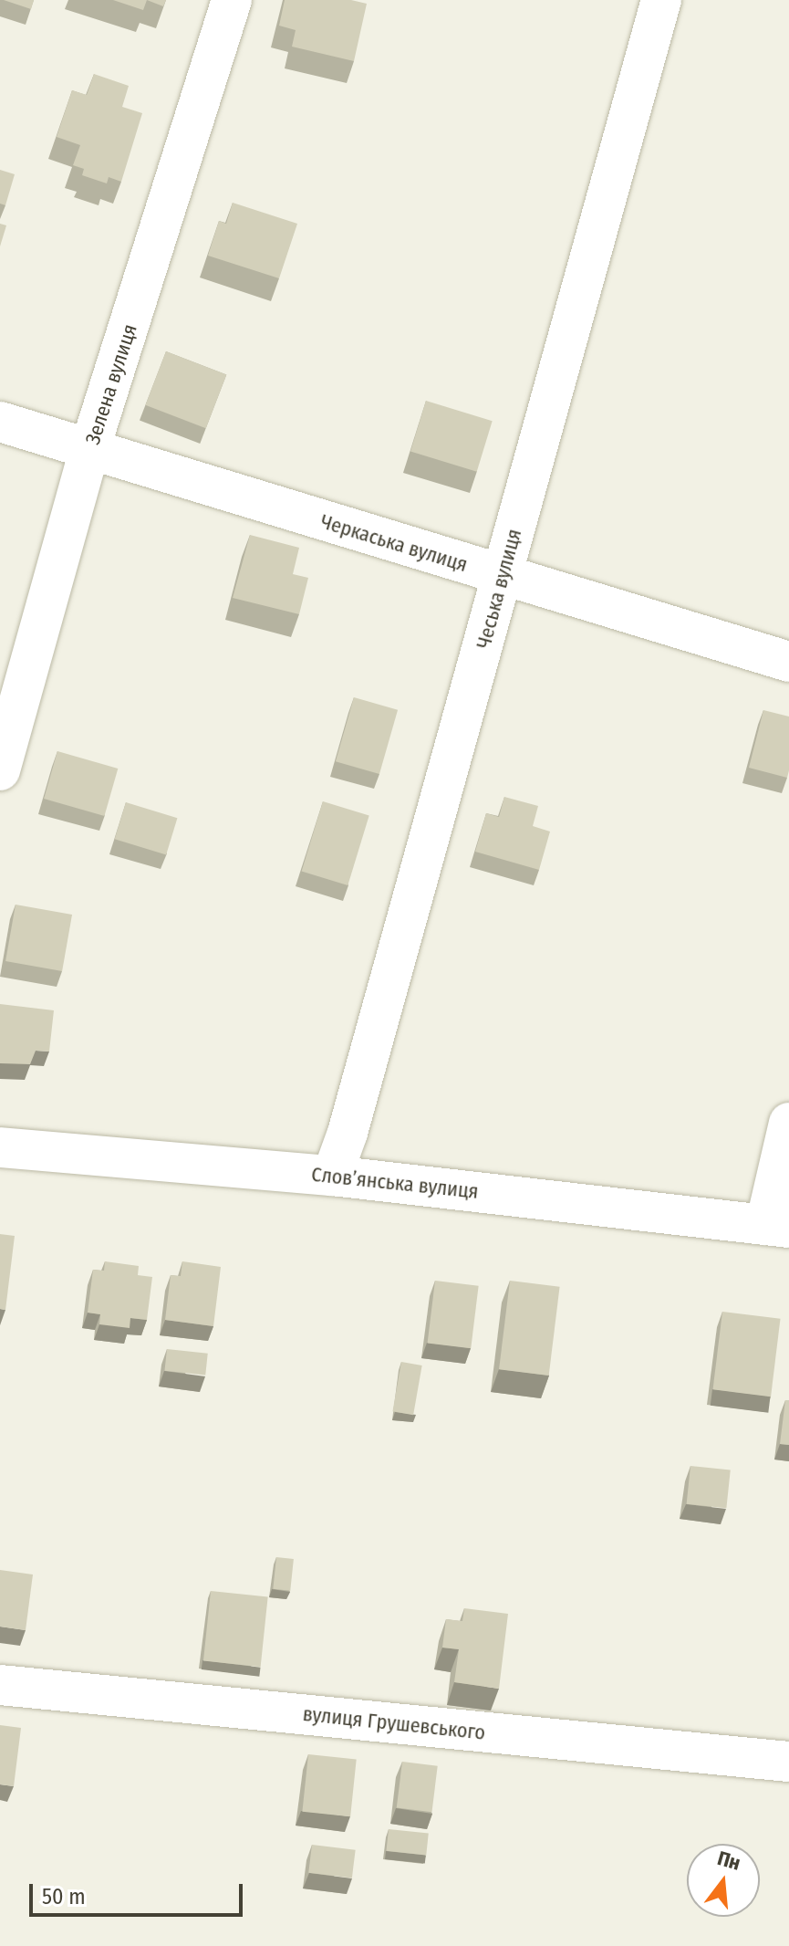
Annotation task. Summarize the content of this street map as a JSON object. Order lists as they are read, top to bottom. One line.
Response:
{"streets":{"street":["Зелена вулиця","Черкаська вулиця","Чеська вулиця","Словʼянська вулиця","вулиця Грушевського"]},"crossings":[["Зелена вулиця","Черкаська вулиця"],["Черкаська вулиця","Чеська вулиця"],["Чеська вулиця","Словʼянська вулиця"]],"scale_bar":"50 m","north":"top"}
